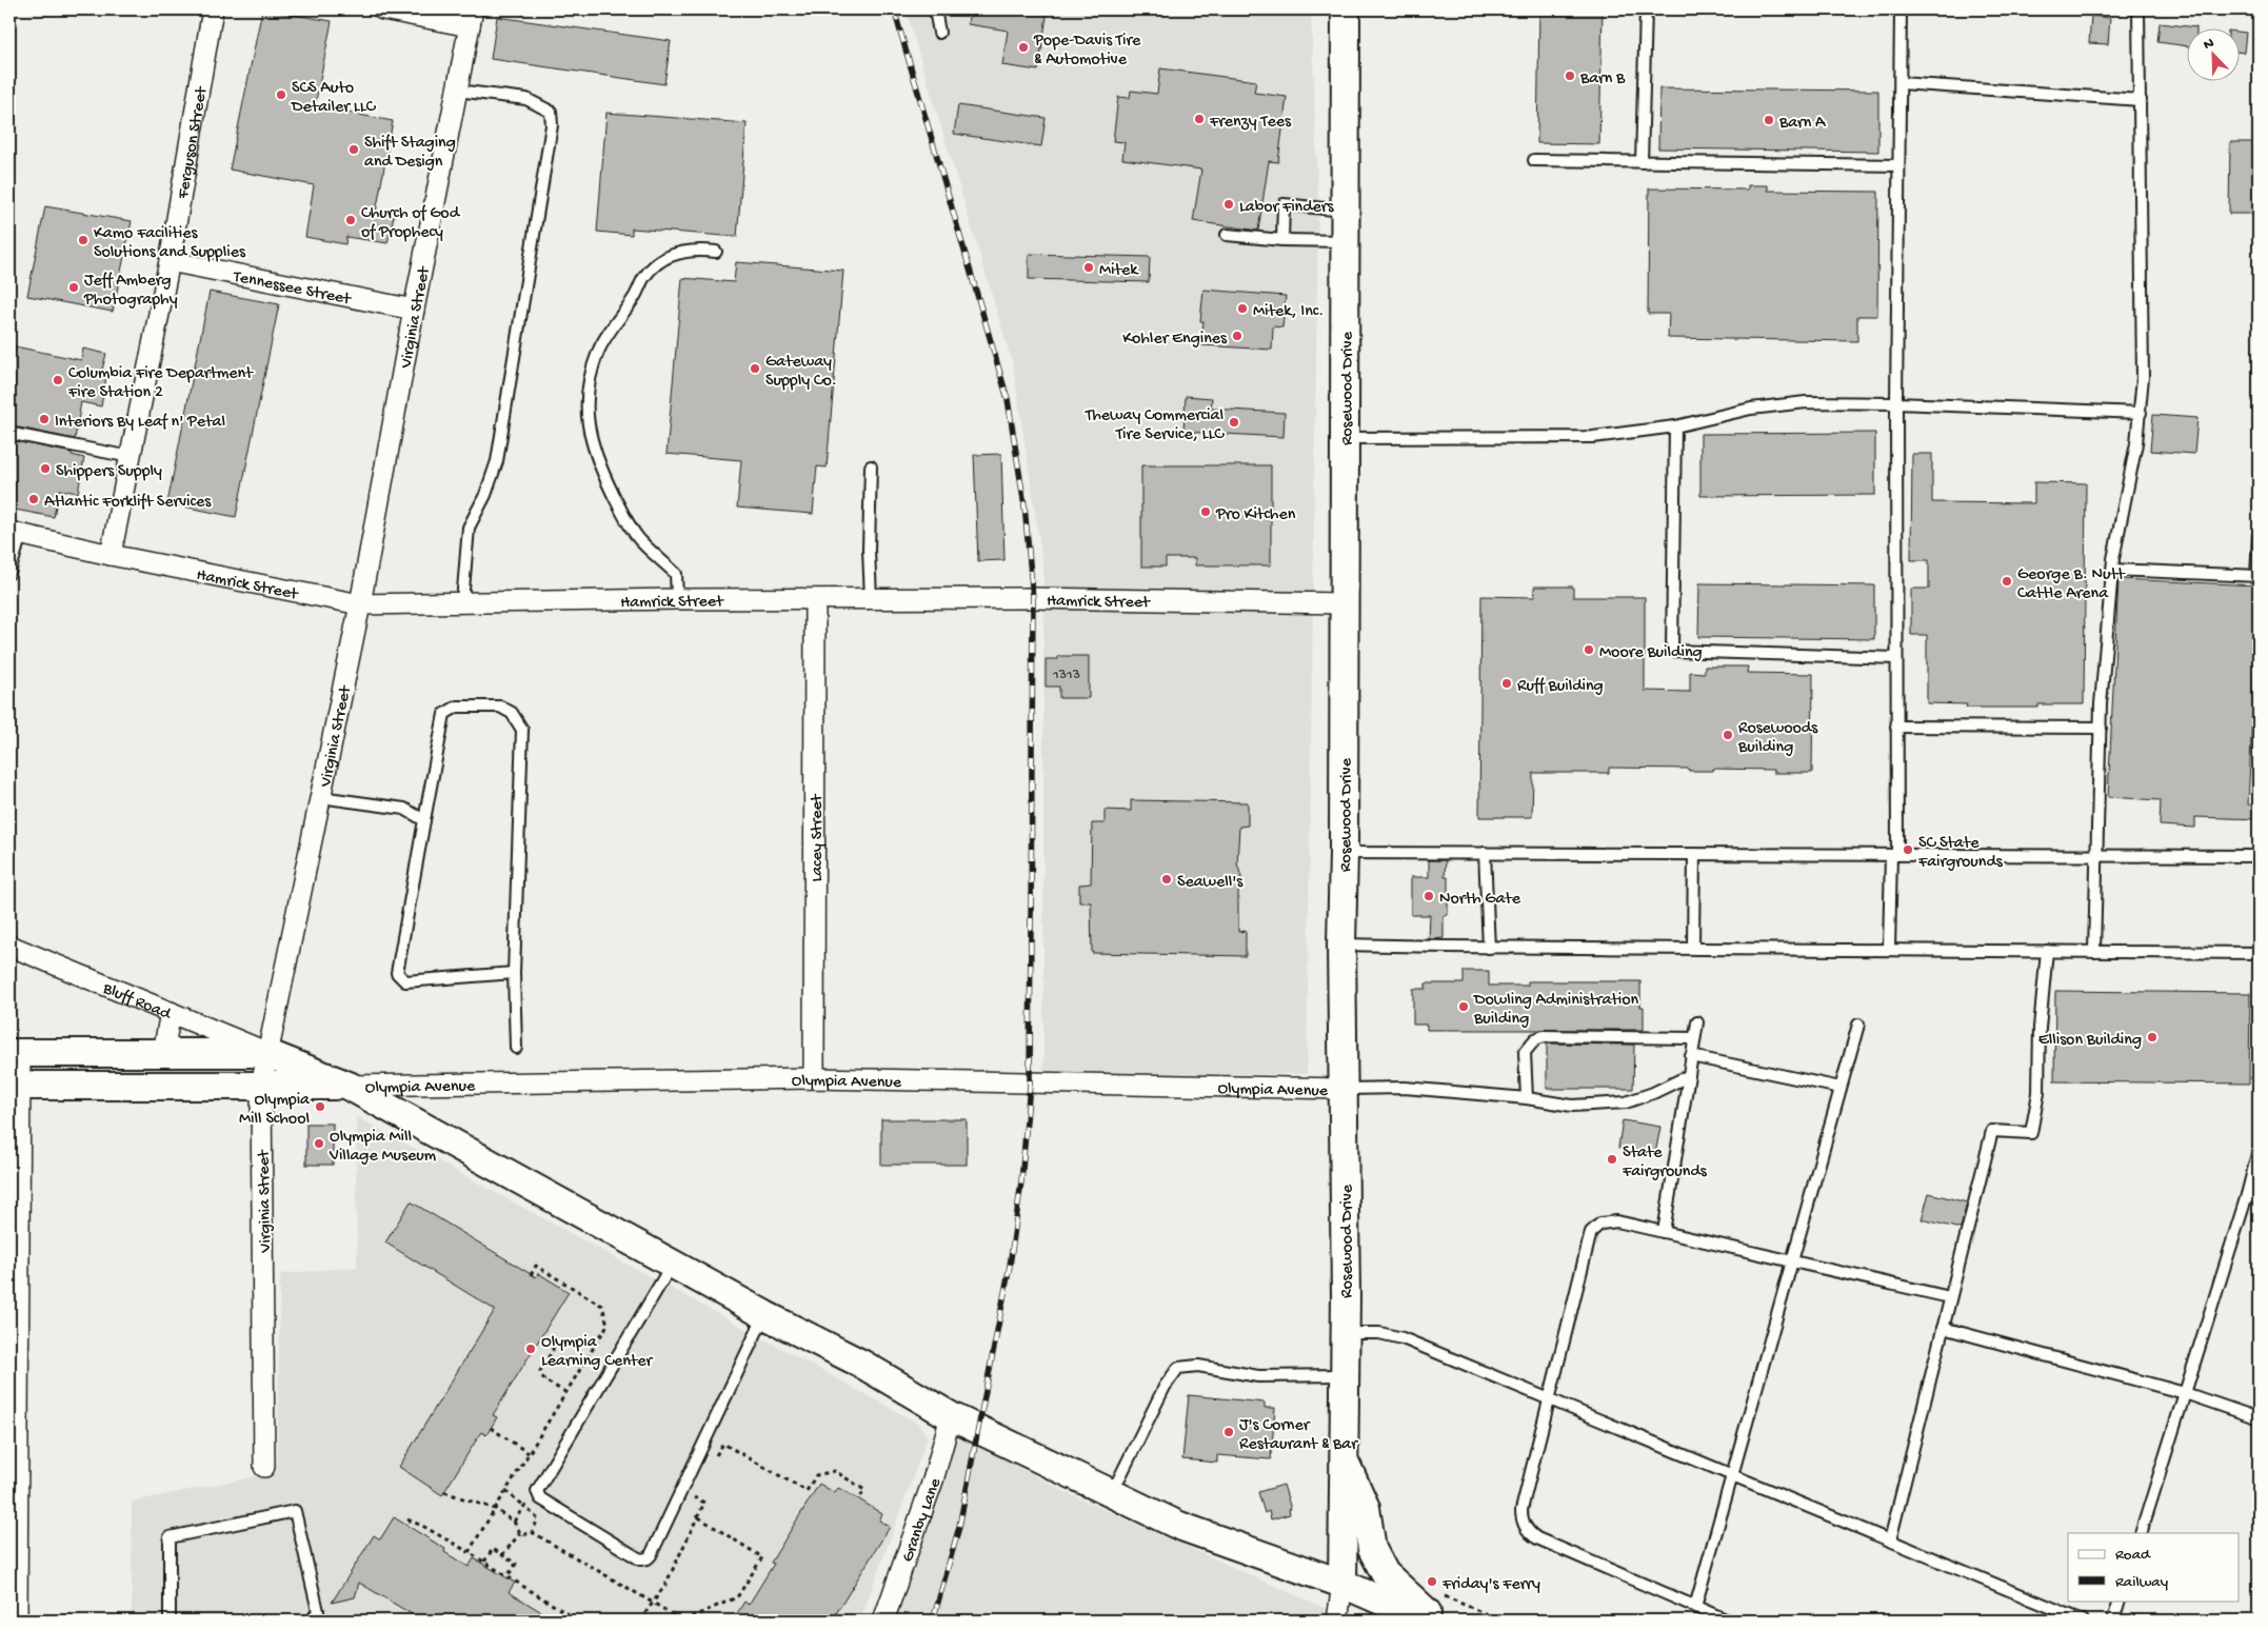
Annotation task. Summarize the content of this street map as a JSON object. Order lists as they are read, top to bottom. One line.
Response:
{"streets":{"main road":["Rosewood Drive","Olympia Avenue"],"street":["Ferguson Street","Tennessee Street","Virginia Street","Hamrick Street","Lacey Street","Bluff Road","Granby Lane"]},"crossings":[["Ferguson Street","Tennessee Street"],["Ferguson Street","Hamrick Street"],["Tennessee Street","Virginia Street"],["Virginia Street","Hamrick Street"],["Virginia Street","Bluff Road"],["Virginia Street","Olympia Avenue"],["Rosewood Drive","Hamrick Street"],["Rosewood Drive","Olympia Avenue"],["Hamrick Street","Lacey Street"],["Lacey Street","Olympia Avenue"],["Bluff Road","Olympia Avenue"]],"places":["Pope-Davis Tire & Automotive","Barn B","SCS Auto Detailer LLC","Frenzy Tees","Barn A","Shift Staging and Design","Labor Finders","Church of God of Prophecy","Kamo Facilities Solutions and Supplies","Mitek","Jeff Amberg Photography","Mitek, Inc.","Kohler Engines","Gateway Supply Co.","Columbia Fire Department Fire Station 2","Interiors By Leaf n' Petal","Theway Commercial Tire Service, LLC","Shippers Supply","Atlantic Forklift Services","Pro Kitchen","George B. Nutt Cattle Arena","Moore Building","Ruff Building","Rosewoods Building","SC State Fairgrounds","Seawell's","North Gate","Dowling Administration Building","Ellison Building","Olympia Mill School","Olympia Mill Village Museum","State Fairgrounds","Olympia Learning Center","J's Corner Restaurant & Bar","Friday's Ferry"],"house_numbers":["1313"],"legend":["Road","Railway"],"north":"top left"}
